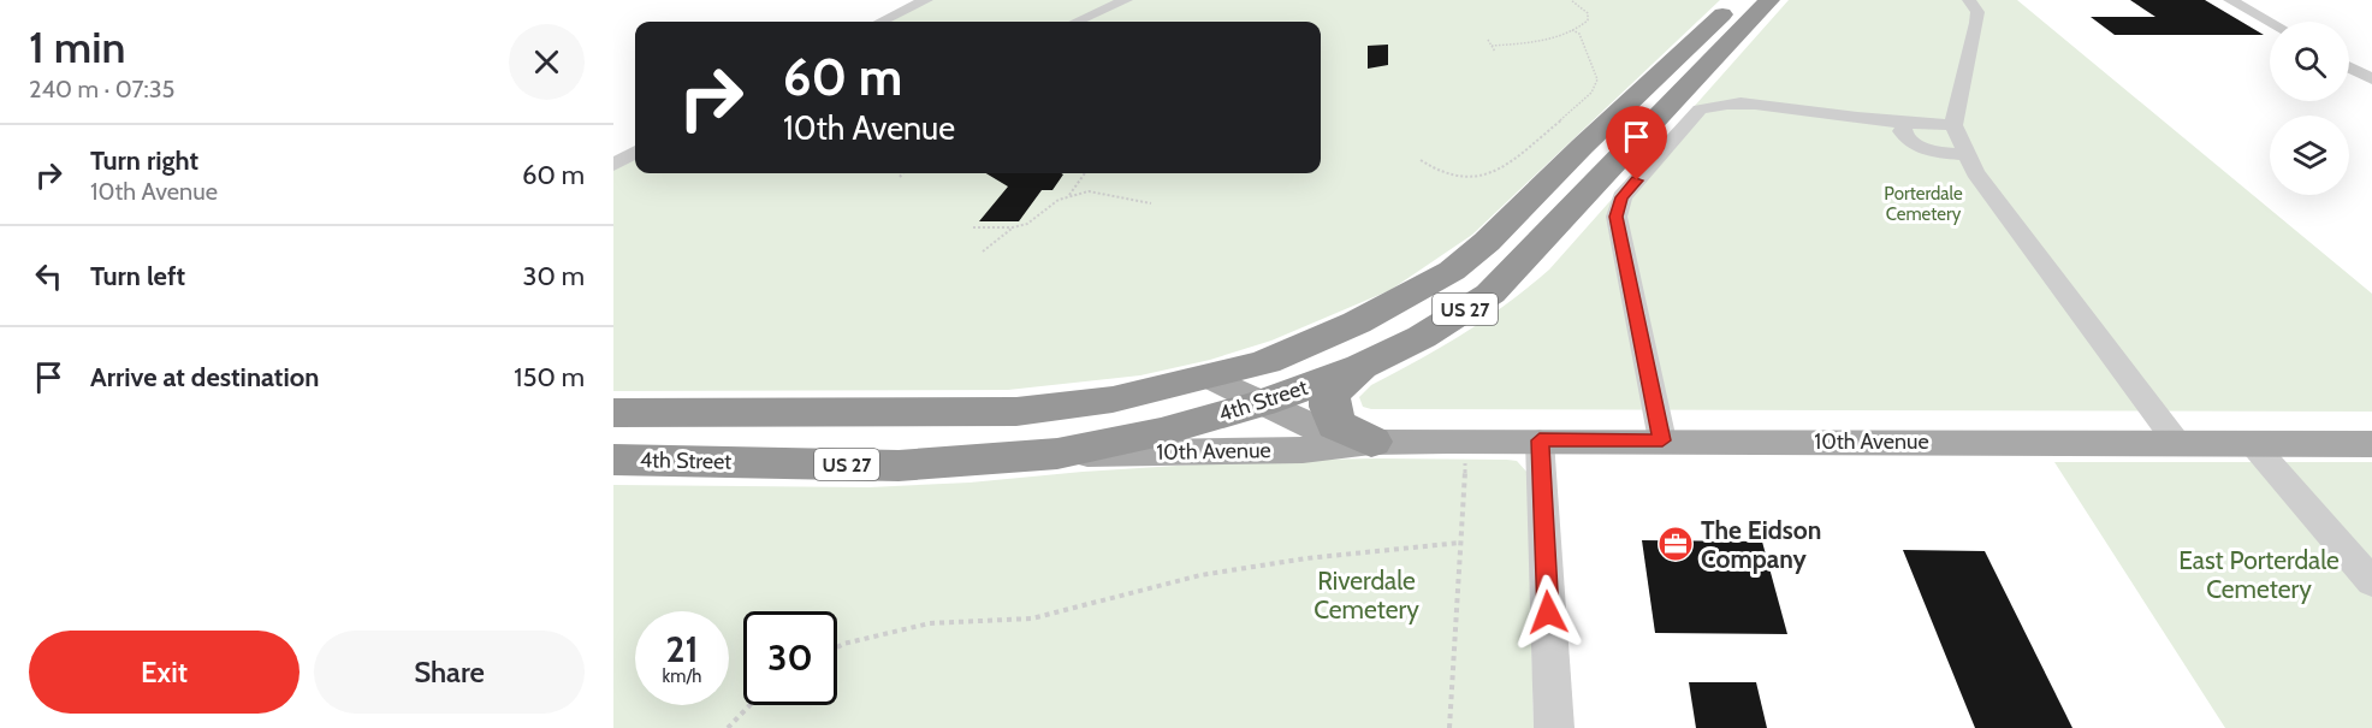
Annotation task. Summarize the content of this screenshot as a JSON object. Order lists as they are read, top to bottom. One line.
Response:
{"streets":{"highway":["US 27","4th Street"],"main road":["10th Avenue"]},"crossings":[["4th Street","10th Avenue"]],"parks":["Porterdale Cemetery","East Porterdale Cemetery","Riverdale Cemetery"],"places":{"office":["The Eidson Company"]},"page":{"heading":["1 min","240 m · 07:35"],"turn":["60 m","10th Avenue"],"list":[{"name":"Turn right","note":"10th Avenue","value":"60 m"},{"name":"Turn left","value":"30 m"},{"name":"Arrive at destination","value":"150 m"}],"speed":"21 km/h","limit":"30","buttons":["Exit","Share"]}}
